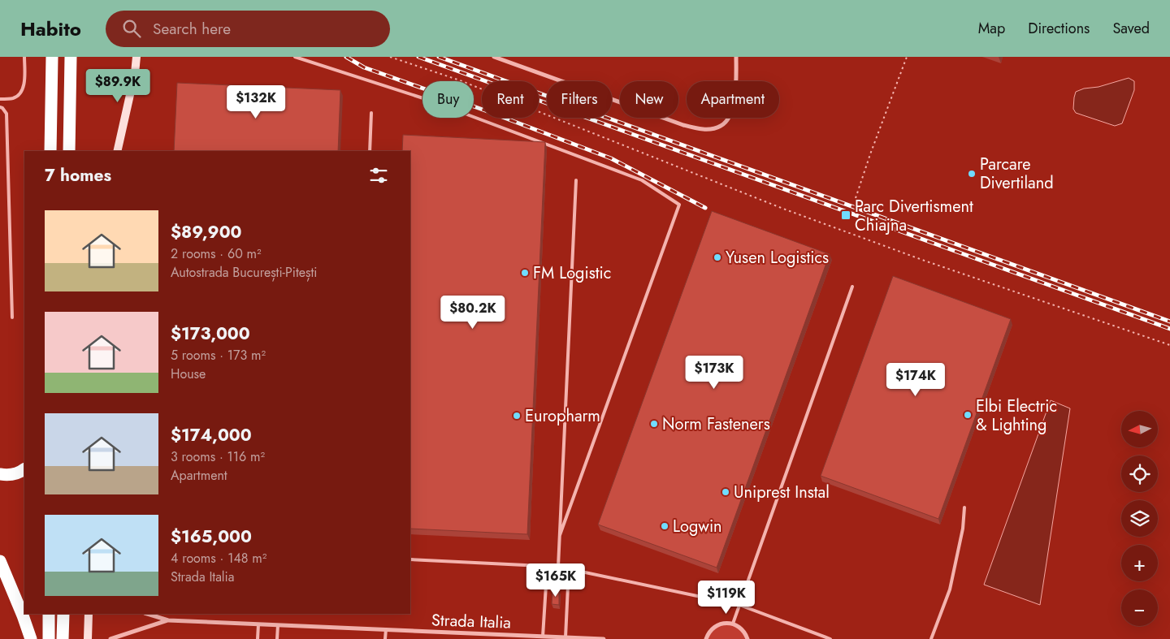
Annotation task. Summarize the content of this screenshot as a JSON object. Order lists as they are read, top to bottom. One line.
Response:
{"streets":{"street":["Strada Italia"]},"places":{"other":["Parcare Divertiland","Yusen Logistics","FM Logistic","Elbi Electric & Lighting","Europharm","Norm Fasteners","Uniprest Instal","Logwin"],"transit":["Parc Divertisment Chiajna"]},"north":"left","page":{"header":"Habito","search":"Search here","nav":["Map","Directions","Saved"],"price":["$89.9K","$132K","$80.2K","$173K","$174K","$165K","$119K"],"chip":["Buy","Rent","Filters","New","Apartment"],"heading":"7 homes","list":[{"name":"$89,900","note":"2 rooms · 60 m² · Autostrada București-Pitești"},{"name":"$173,000","note":"5 rooms · 173 m² · House"},{"name":"$174,000","note":"3 rooms · 116 m² · Apartment"},{"name":"$165,000","note":"4 rooms · 148 m² · Strada Italia"}],"map_buttons":["+","−"]}}
